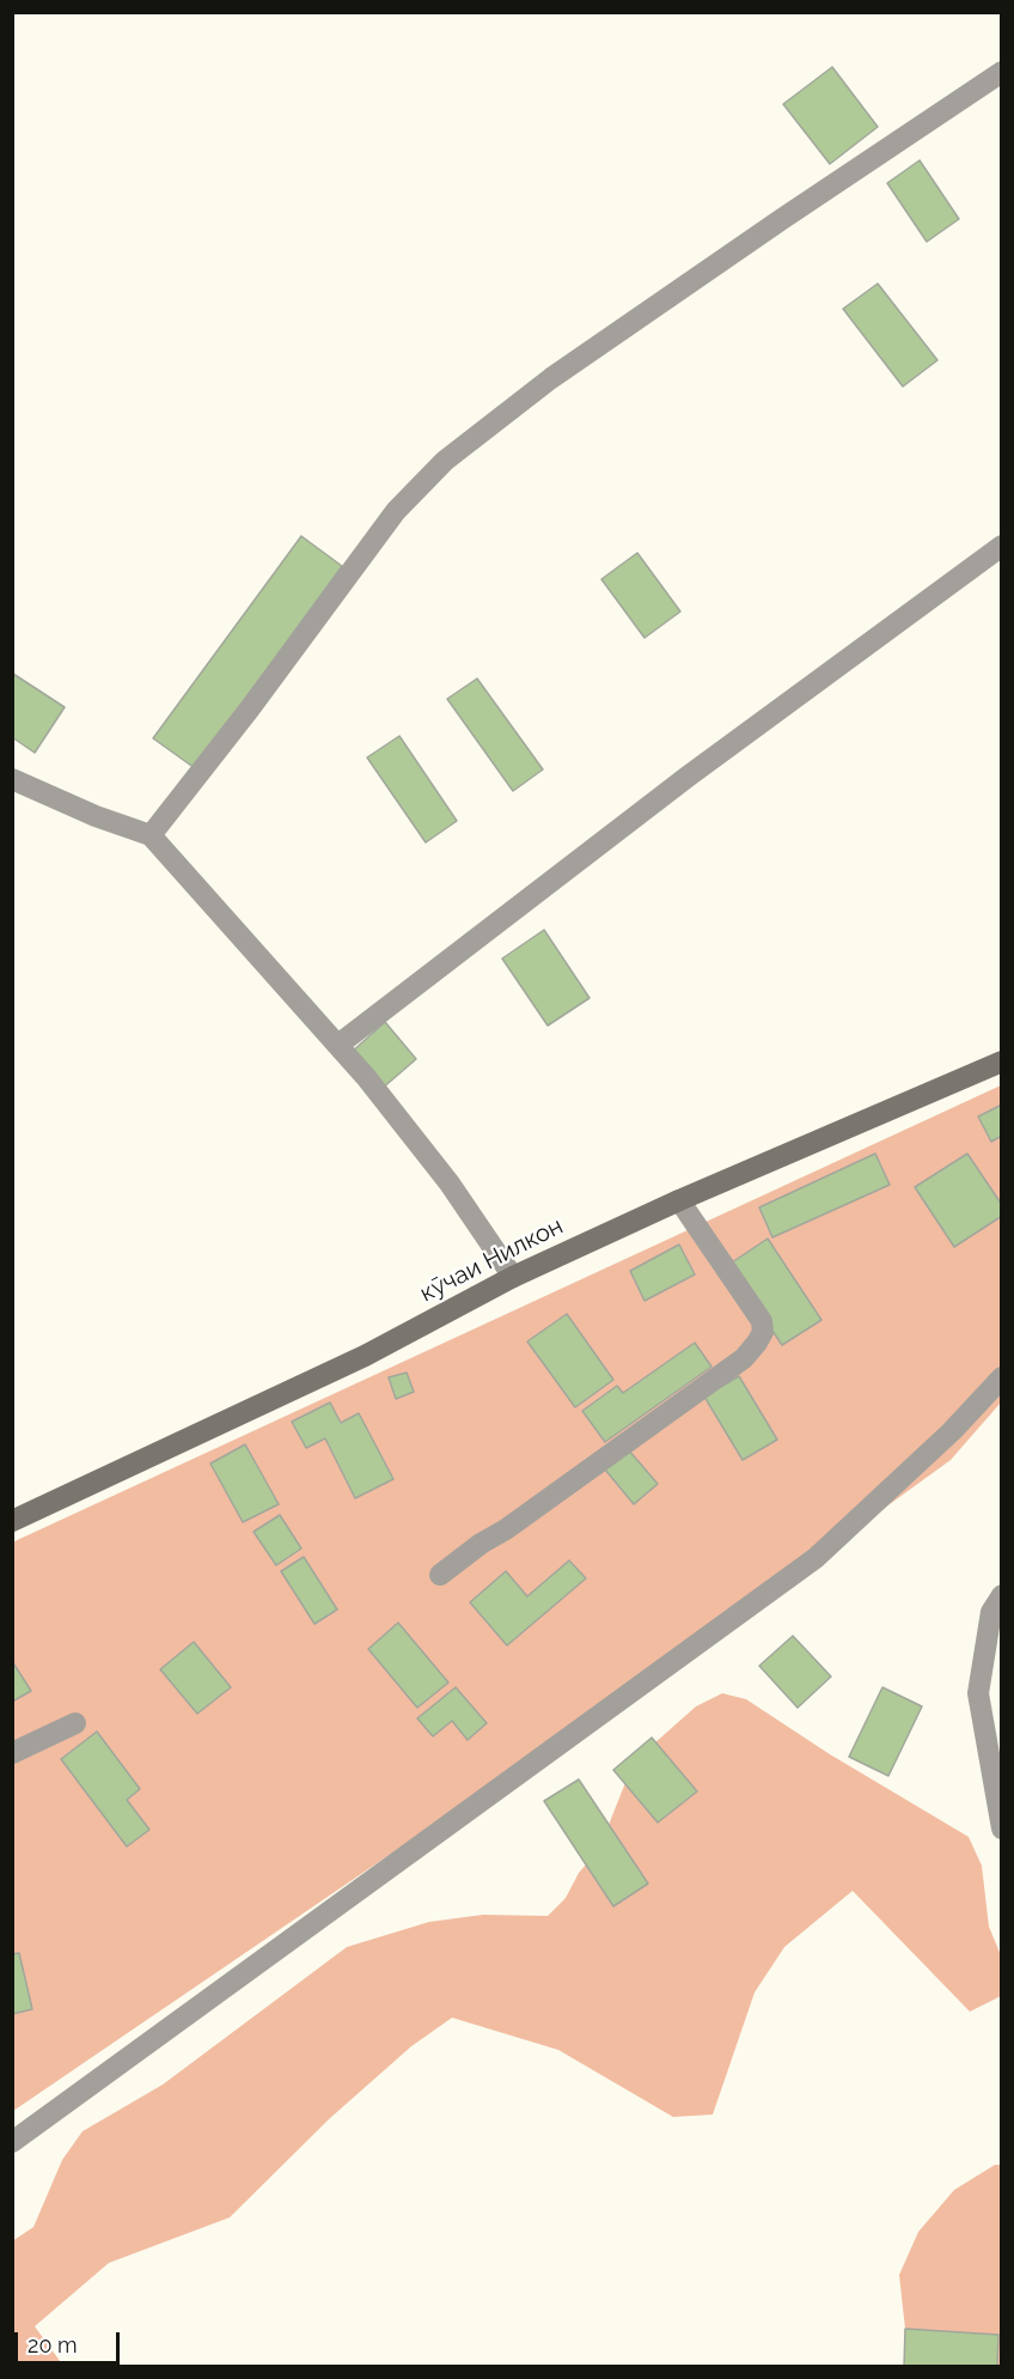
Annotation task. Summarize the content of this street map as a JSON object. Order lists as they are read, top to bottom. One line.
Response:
{"streets":{"street":["кӯчаи Нилкон"]},"scale_bar":"20 m"}
